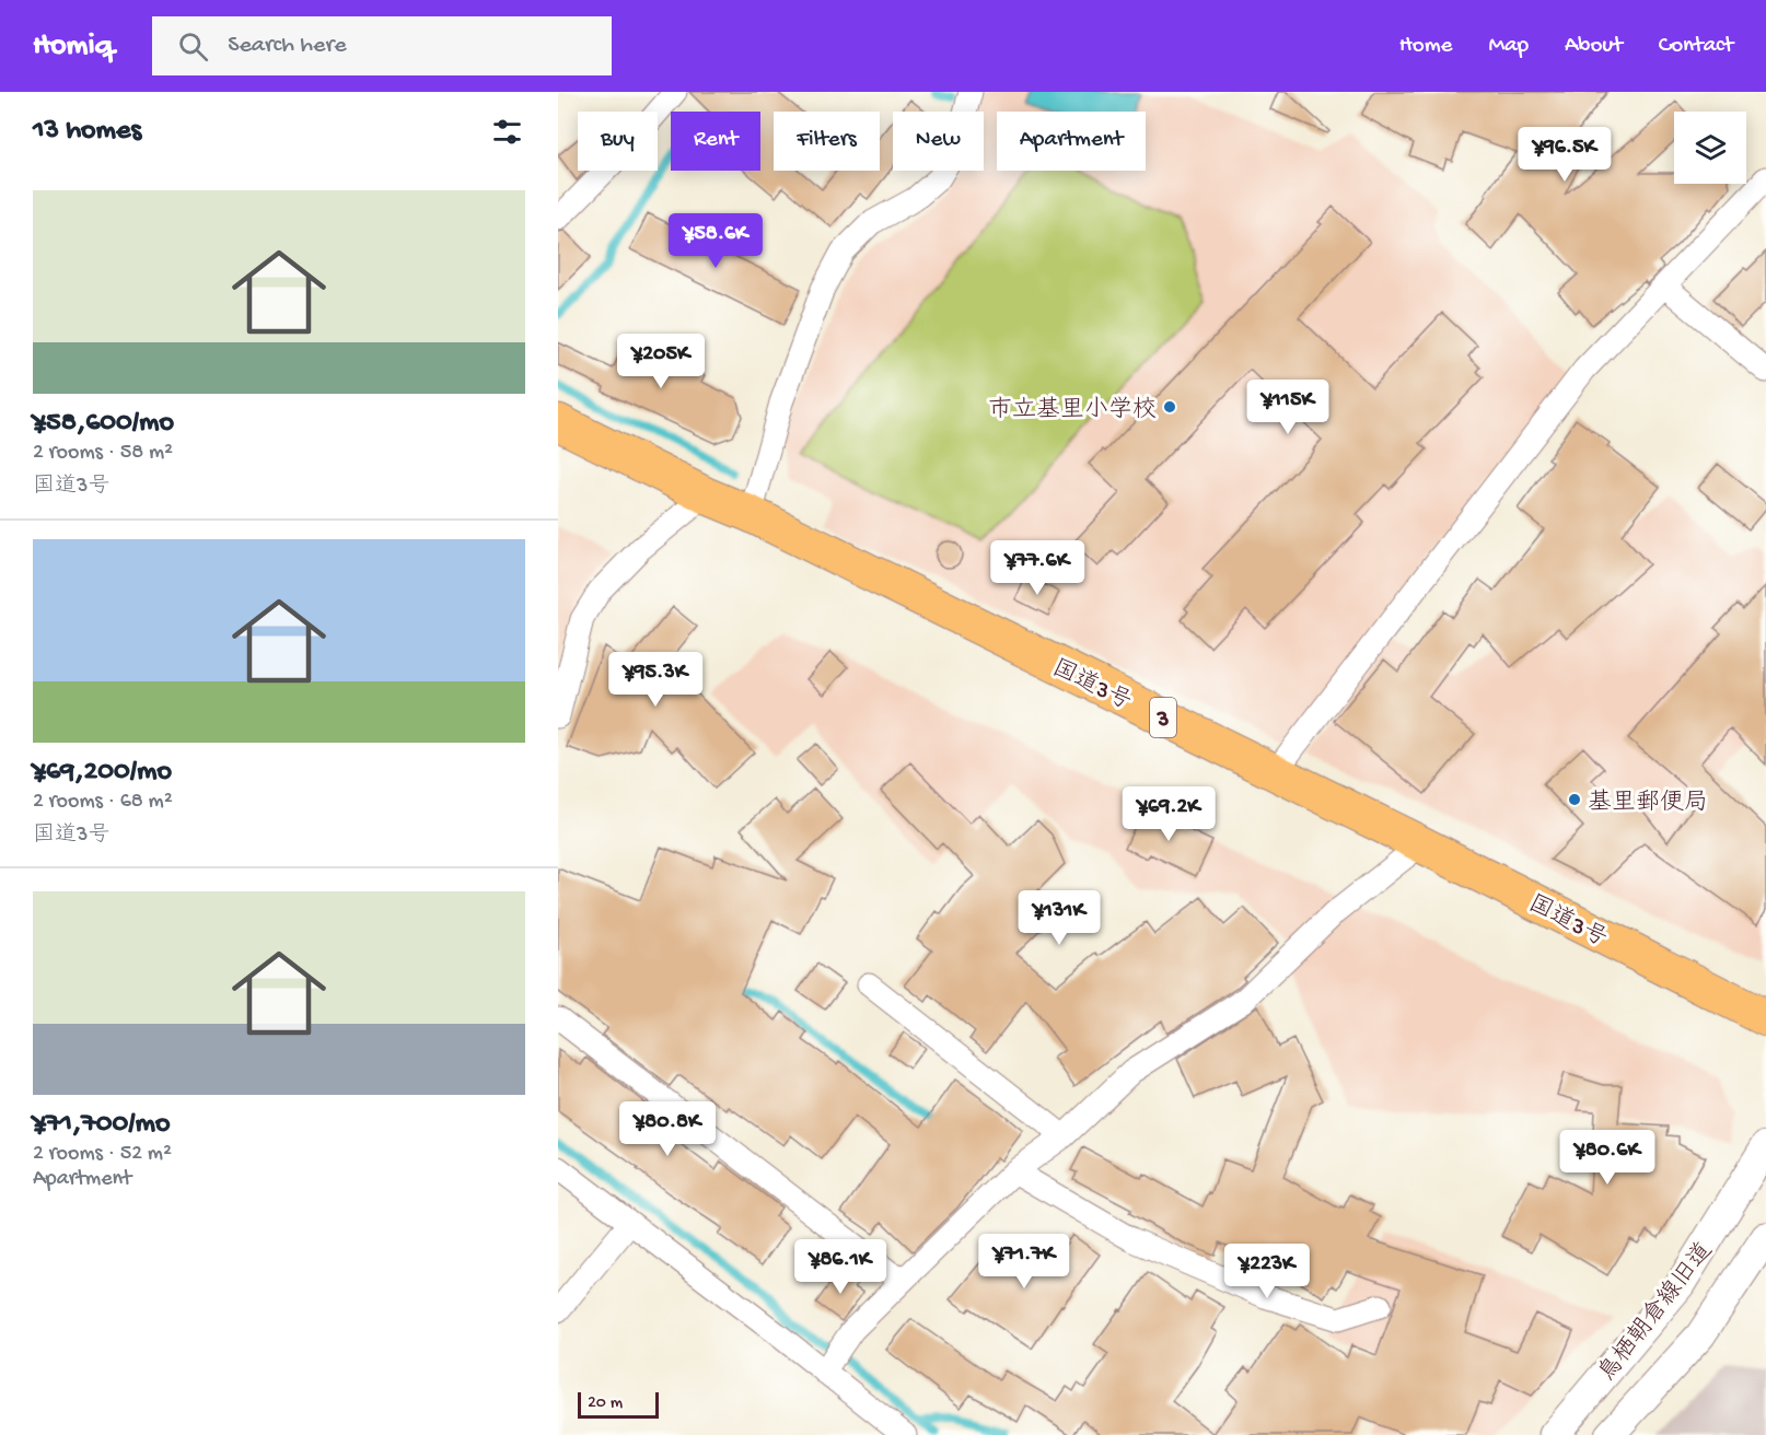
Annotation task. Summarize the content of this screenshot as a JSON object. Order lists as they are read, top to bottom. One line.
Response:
{"streets":{"highway":["国道3号","3"],"street":["鳥栖朝倉線旧道"]},"places":["市立基里小学校","基里郵便局"],"scale_bar":"20 m","page":{"header":"Homiq","search":"Search here","nav":["Home","Map","About","Contact"],"heading":"13 homes","chip":["Buy","Rent","Filters","New","Apartment"],"price":["¥96.5K","¥58.6K","¥205K","¥115K","¥77.6K","¥95.3K","¥69.2K","¥131K","¥80.8K","¥80.6K","¥71.7K","¥86.1K","¥223K"],"list":[{"name":"¥58,600/mo","note":"2 rooms · 58 m² · 国道3号"},{"name":"¥69,200/mo","note":"2 rooms · 68 m² · 国道3号"},{"name":"¥71,700/mo","note":"2 rooms · 52 m² · Apartment"}],"scale":"20 m"}}
